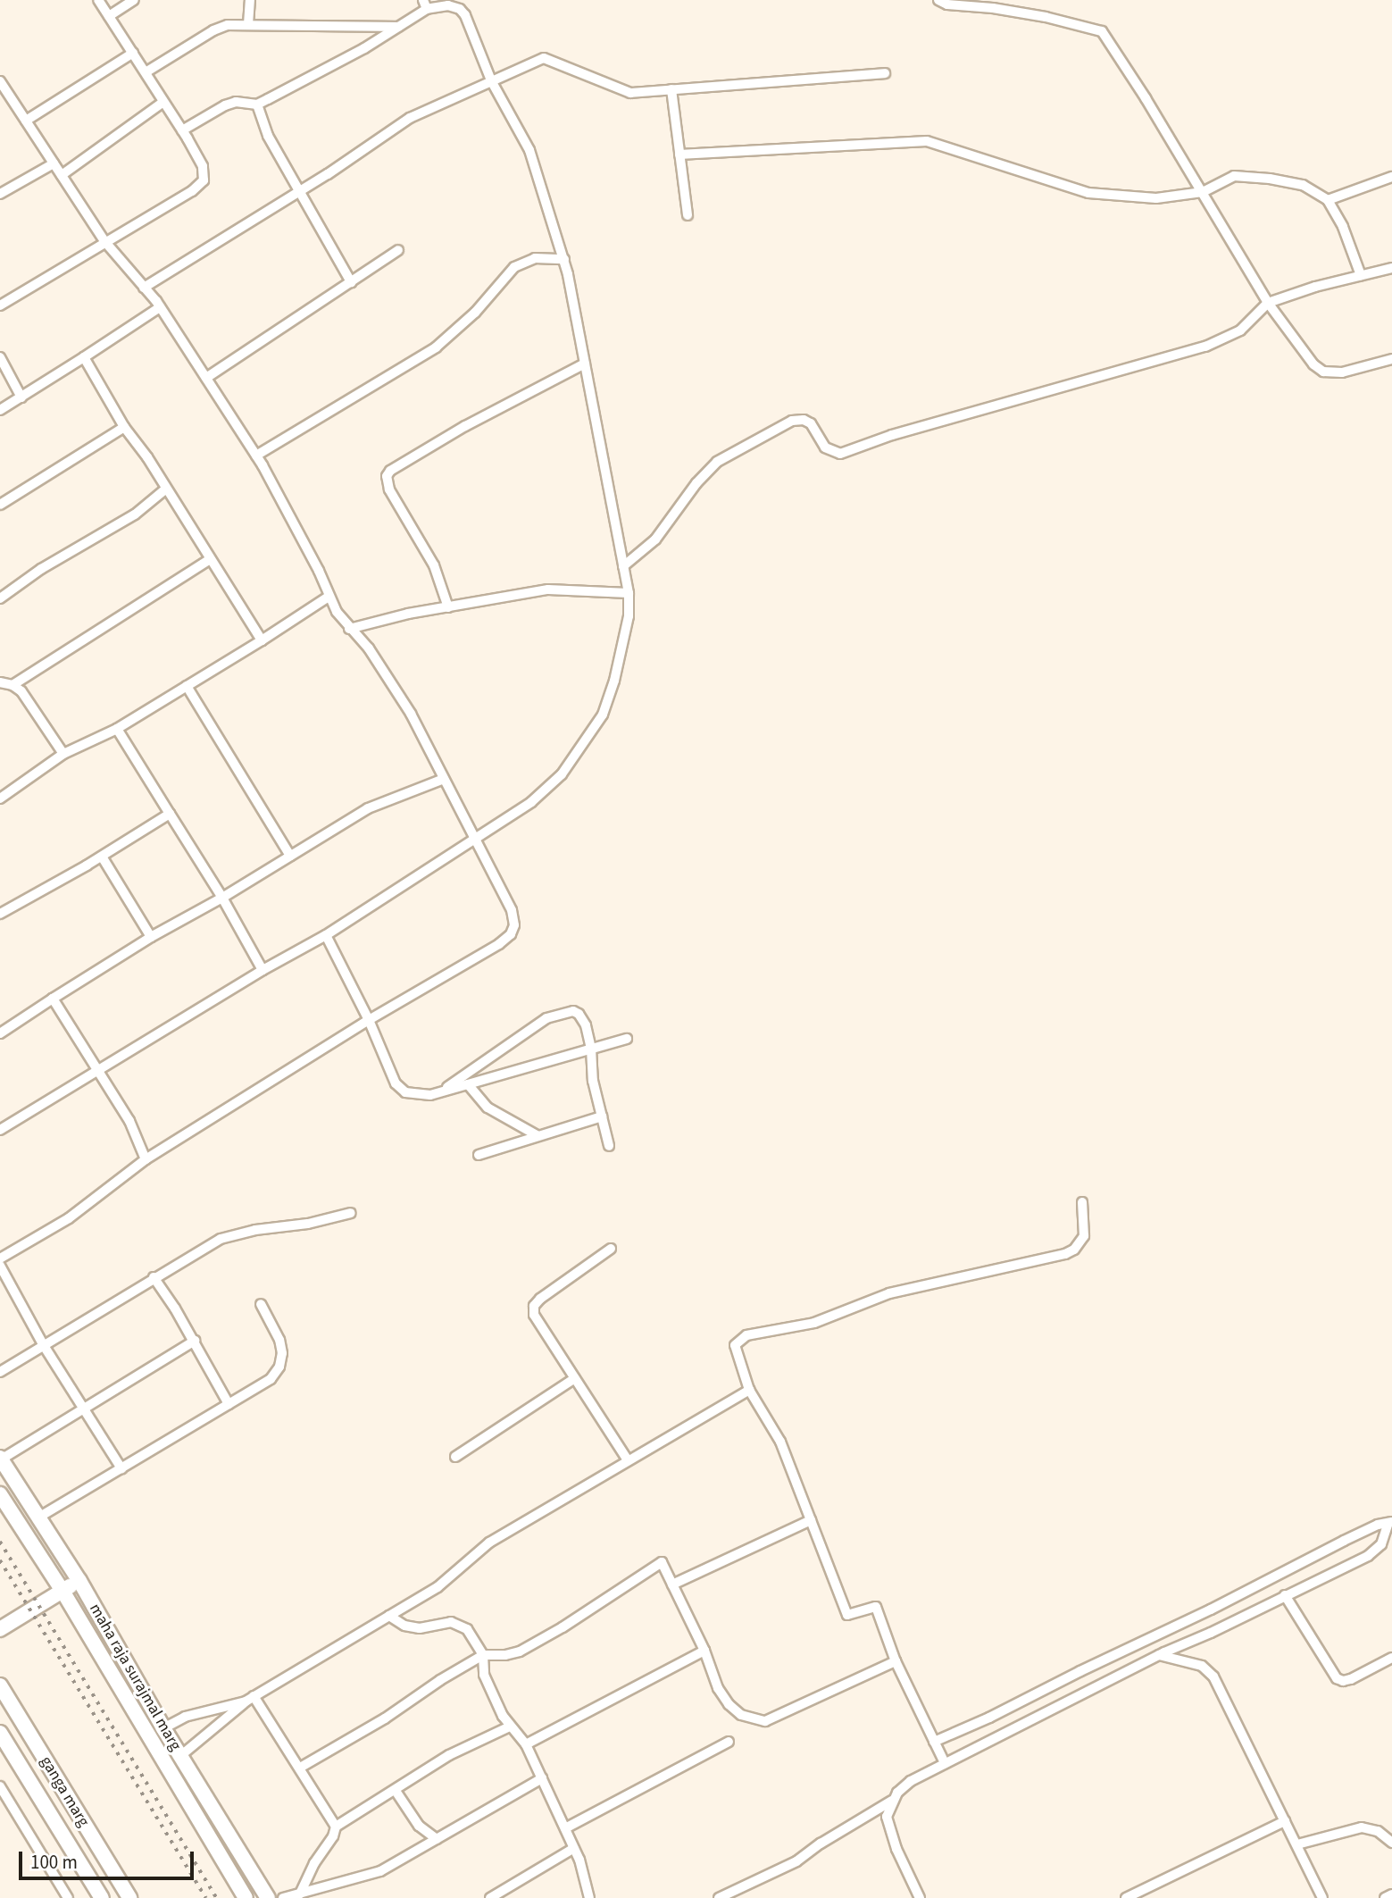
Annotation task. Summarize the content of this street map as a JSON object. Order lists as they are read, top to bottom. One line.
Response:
{"streets":{"street":["maha raja surajmal marg","ganga marg"]},"scale_bar":"100 m"}
